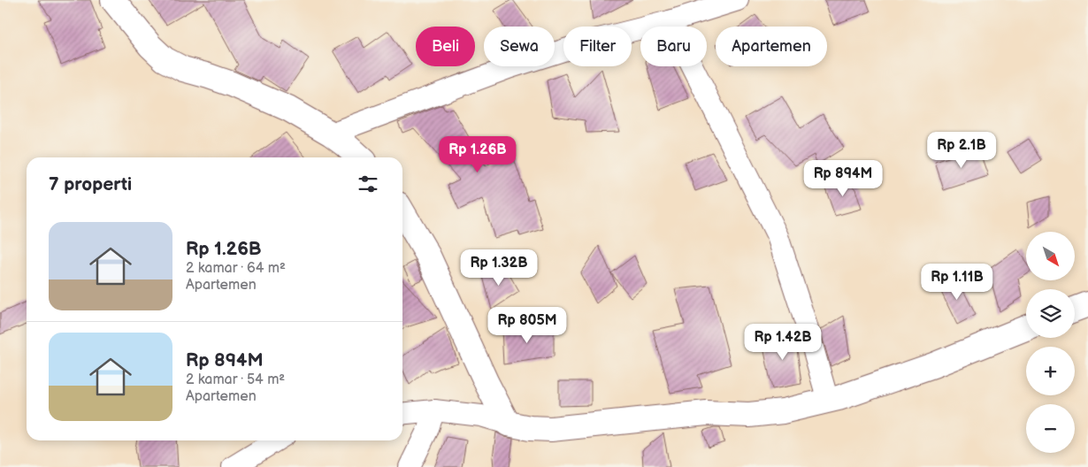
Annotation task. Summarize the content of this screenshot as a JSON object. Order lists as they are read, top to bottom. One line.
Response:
{"north":"bottom right","page":{"chip":["Beli","Sewa","Filter","Baru","Apartemen"],"price":["Rp 2.1B","Rp 1.26B","Rp 894M","Rp 1.32B","Rp 1.11B","Rp 805M","Rp 1.42B"],"heading":"7 properti","list":[{"name":"Rp 1.26B","note":"2 kamar · 64 m² · Apartemen"},{"name":"Rp 894M","note":"2 kamar · 54 m² · Apartemen"}],"map_buttons":["+","−"]}}
